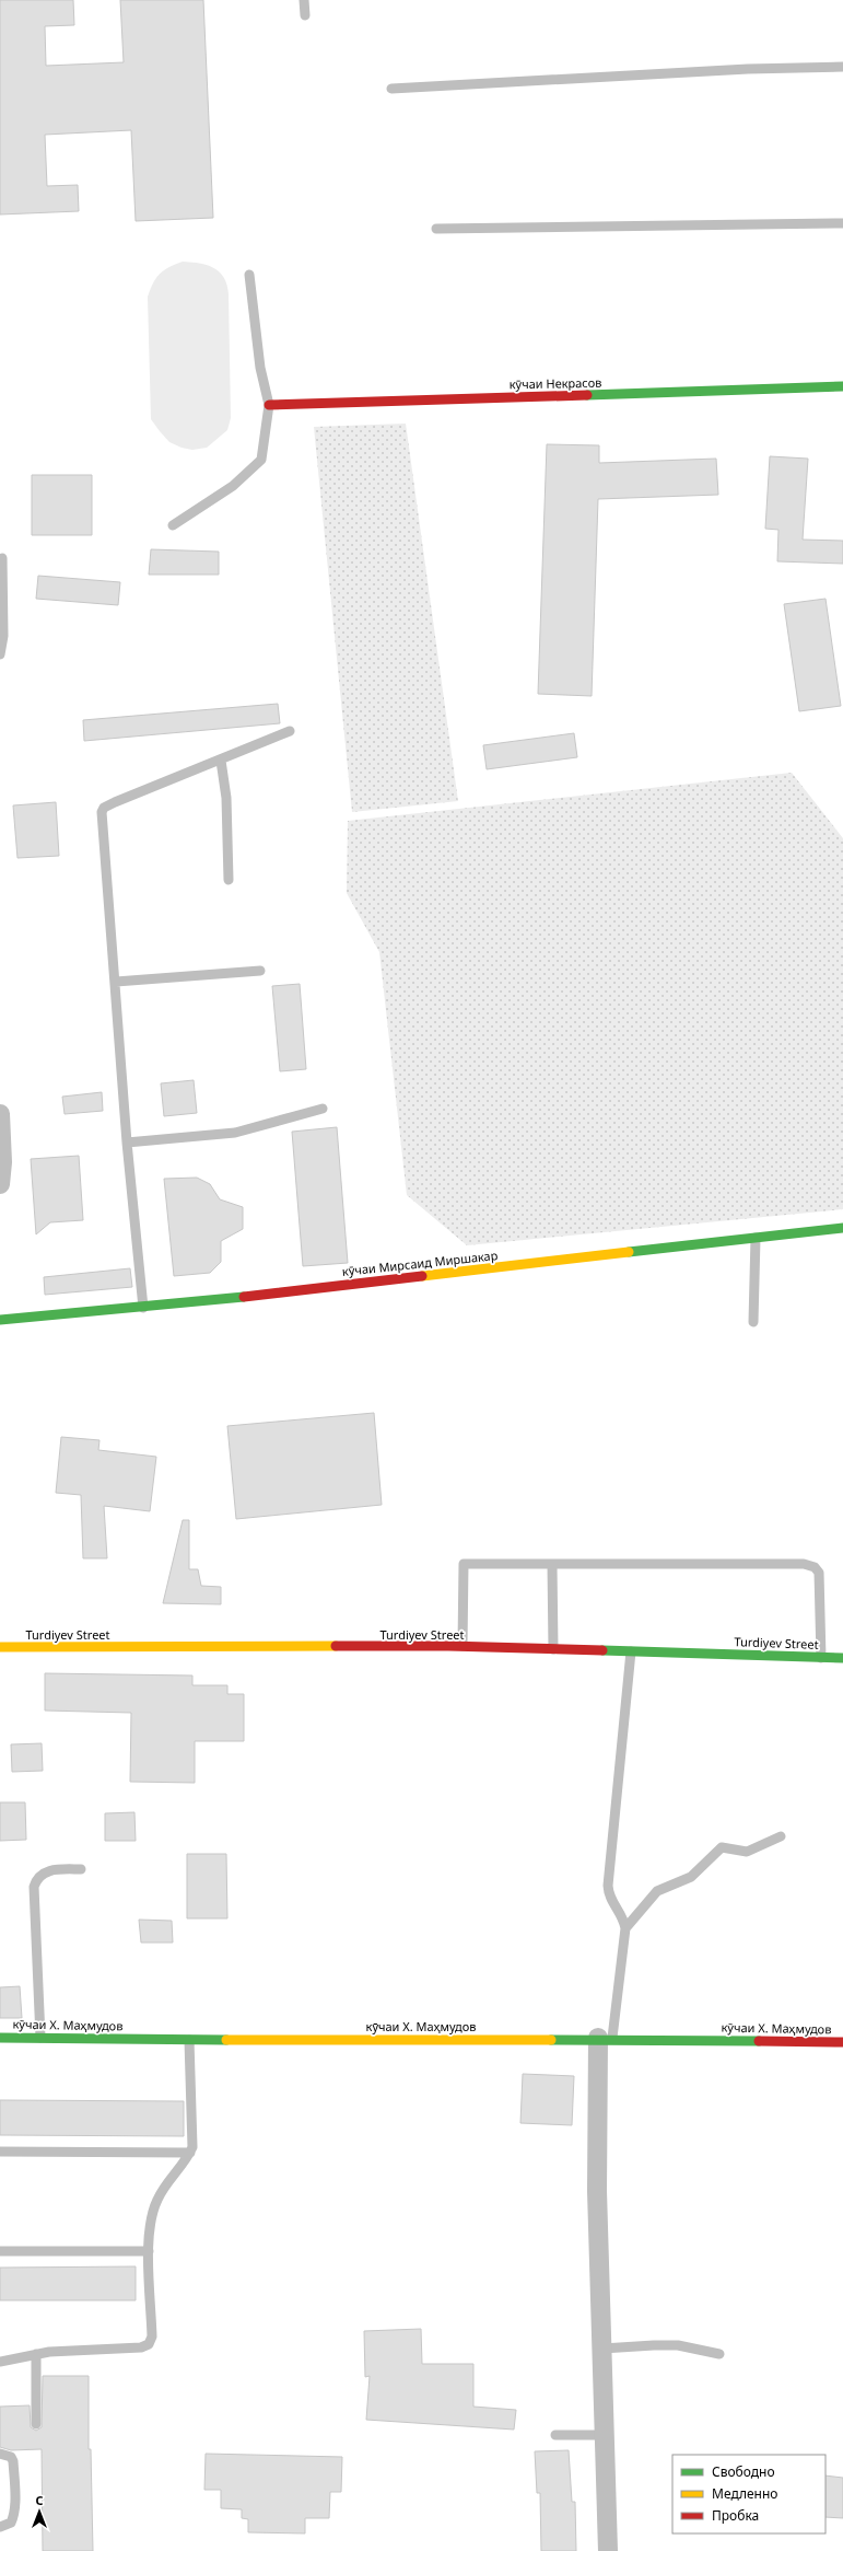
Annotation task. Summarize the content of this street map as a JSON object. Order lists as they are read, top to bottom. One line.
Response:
{"streets":{"street":["кӯчаи Некрасов","кӯчаи Мирсаид Миршакар","Turdiyev Street","кӯчаи Х. Маҳмудов"]},"legend":["Свободно","Медленно","Пробка"],"north":"top"}
